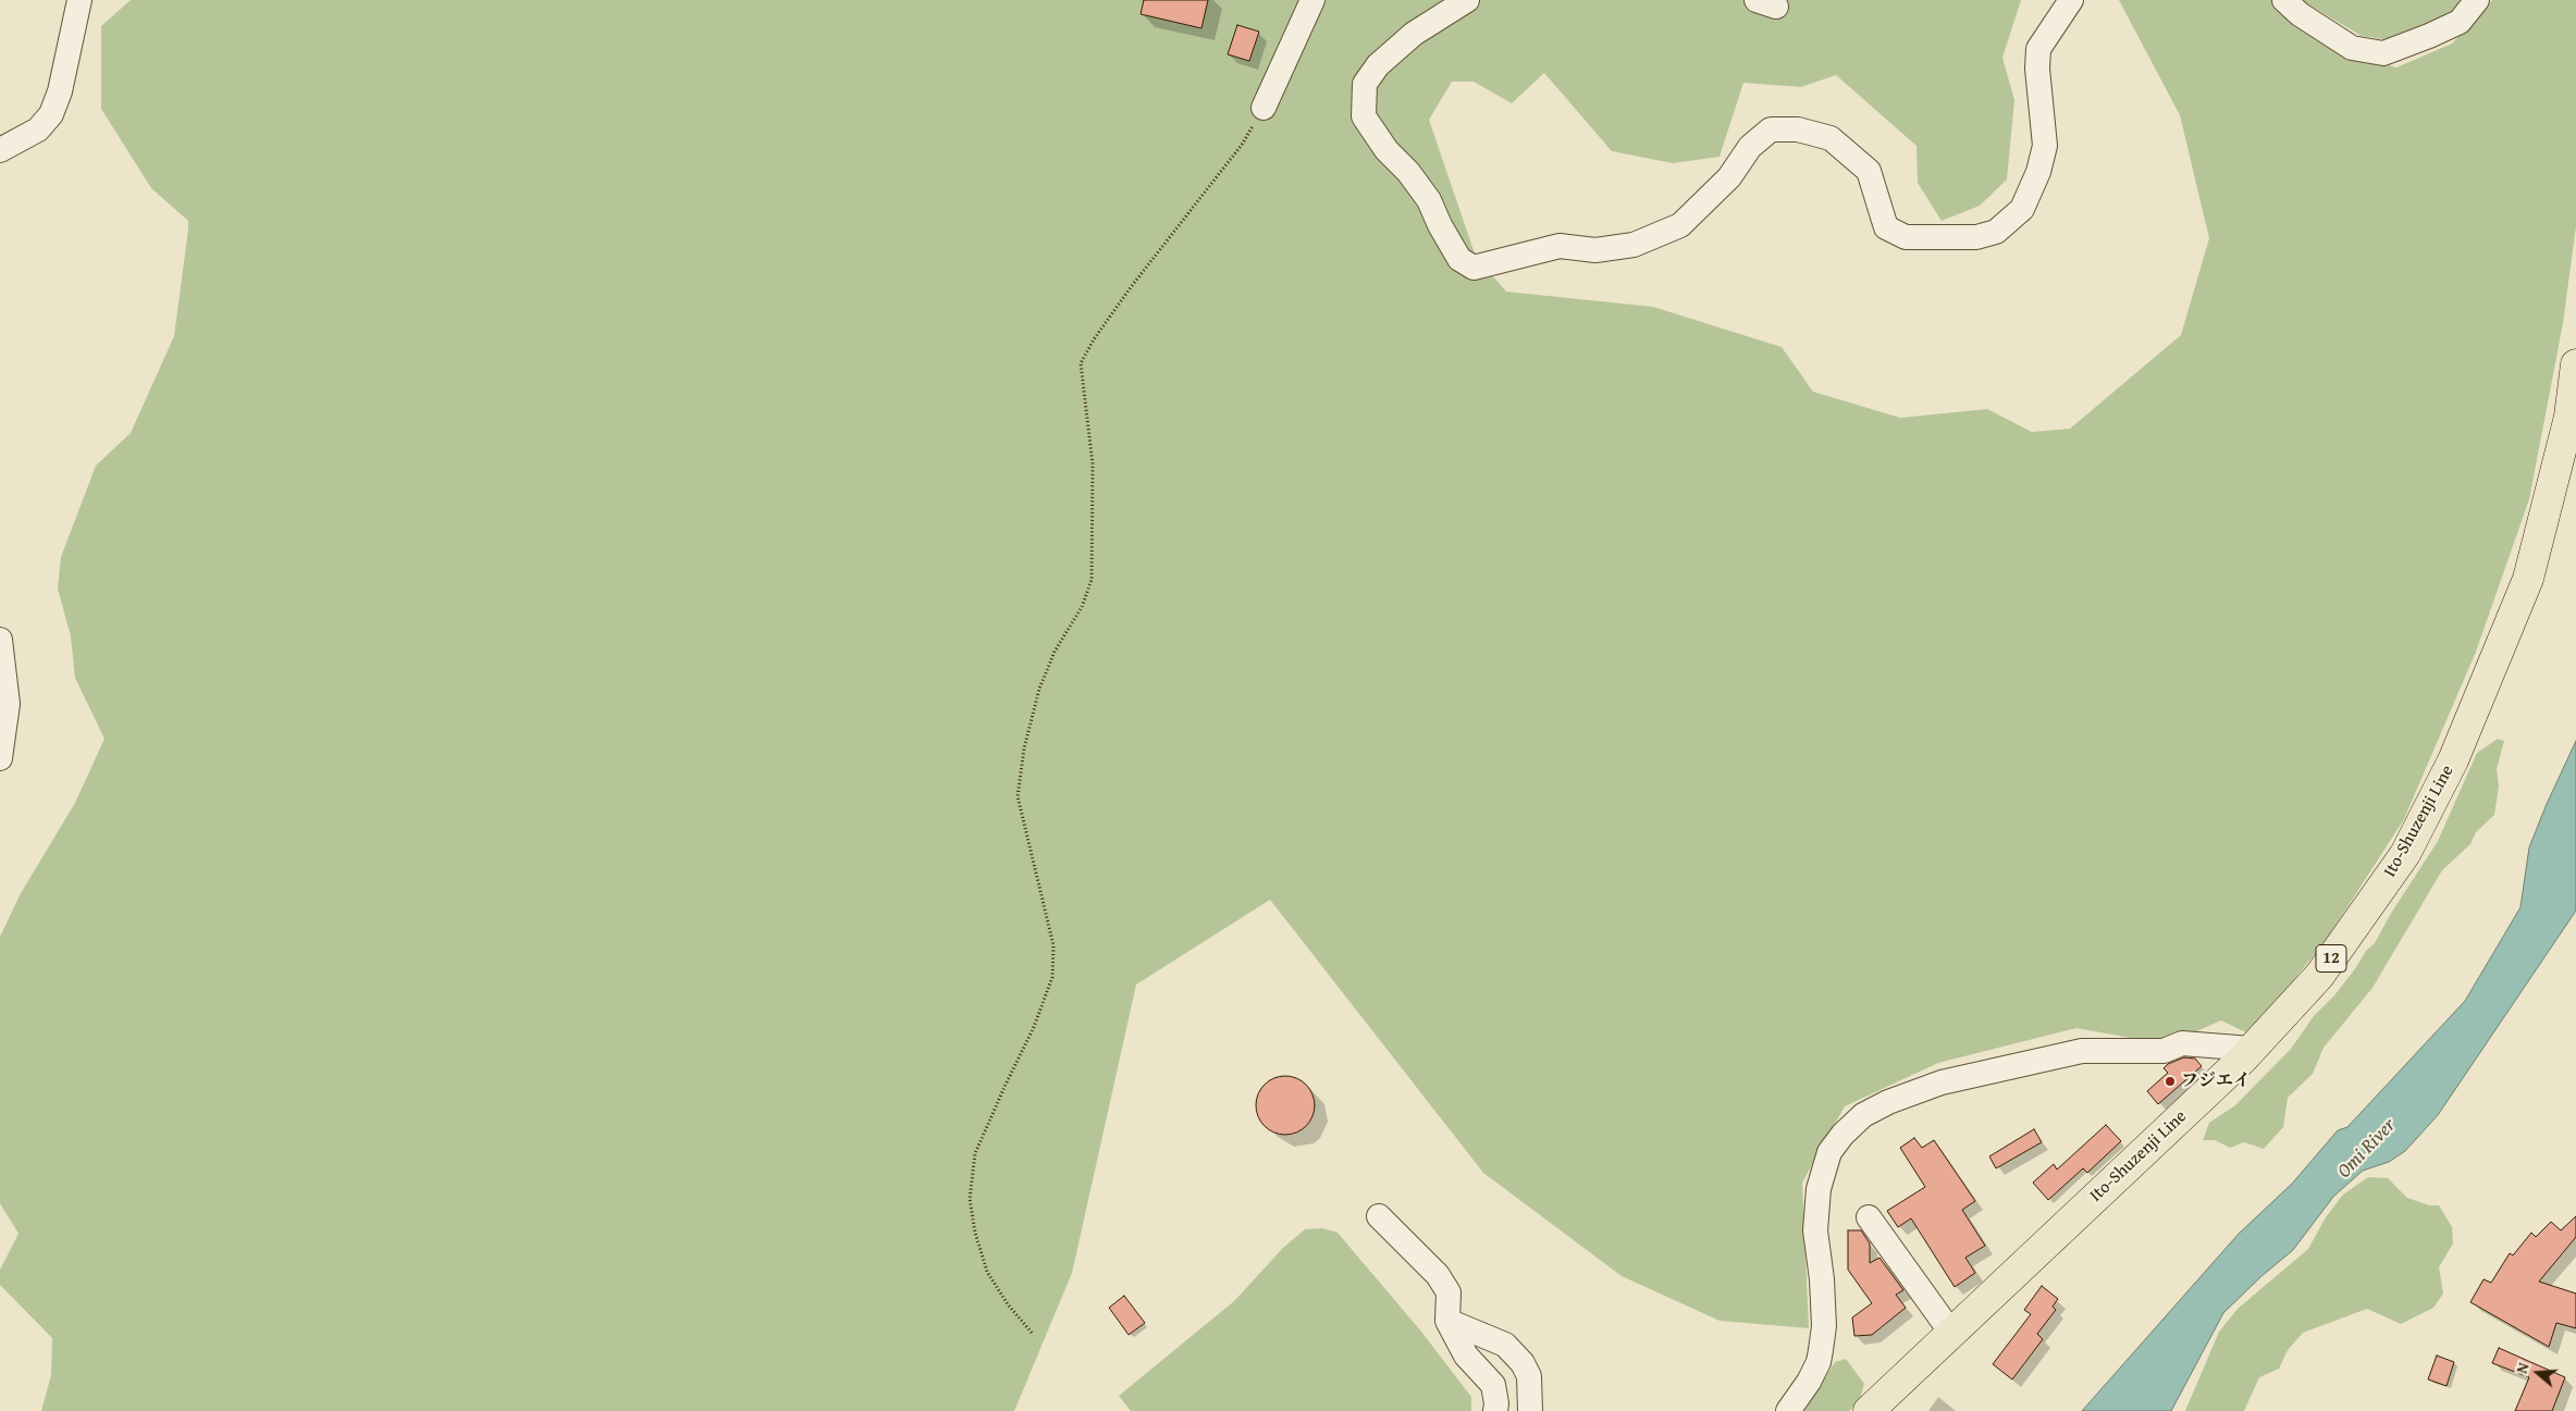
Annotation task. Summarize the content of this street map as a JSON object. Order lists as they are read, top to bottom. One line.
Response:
{"streets":{"main road":["Ito-Shuzenji Line","12"]},"water":["Omi River"],"places":["フジエイ"],"north":"left"}
